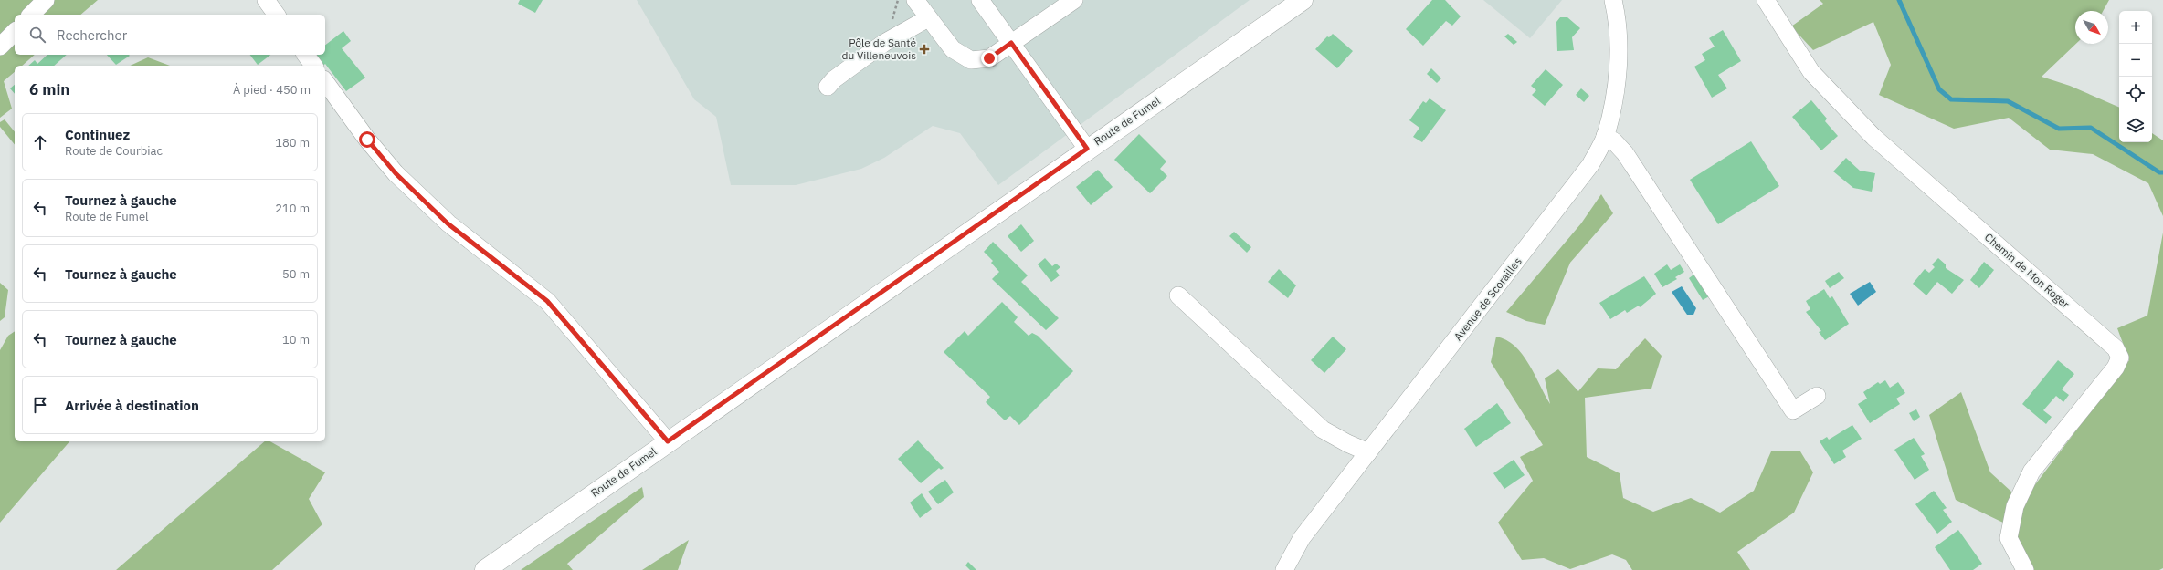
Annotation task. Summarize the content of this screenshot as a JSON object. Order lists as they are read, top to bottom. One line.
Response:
{"streets":{"main road":["Route de Fumel"],"street":["Chemin de Mon Roger","Avenue de Scorailles"]},"places":{"health":["Pôle de Santé du Villeneuvois"]},"north":"bottom right","page":{"map_buttons":["+","−"],"search":"Rechercher","heading":["6 min","À pied · 450 m"],"list":[["Continuez","Route de Courbiac","180 m"],["Tournez à gauche","Route de Fumel","210 m"],["Tournez à gauche","50 m"],["Tournez à gauche","10 m"],"Arrivée à destination"]}}
